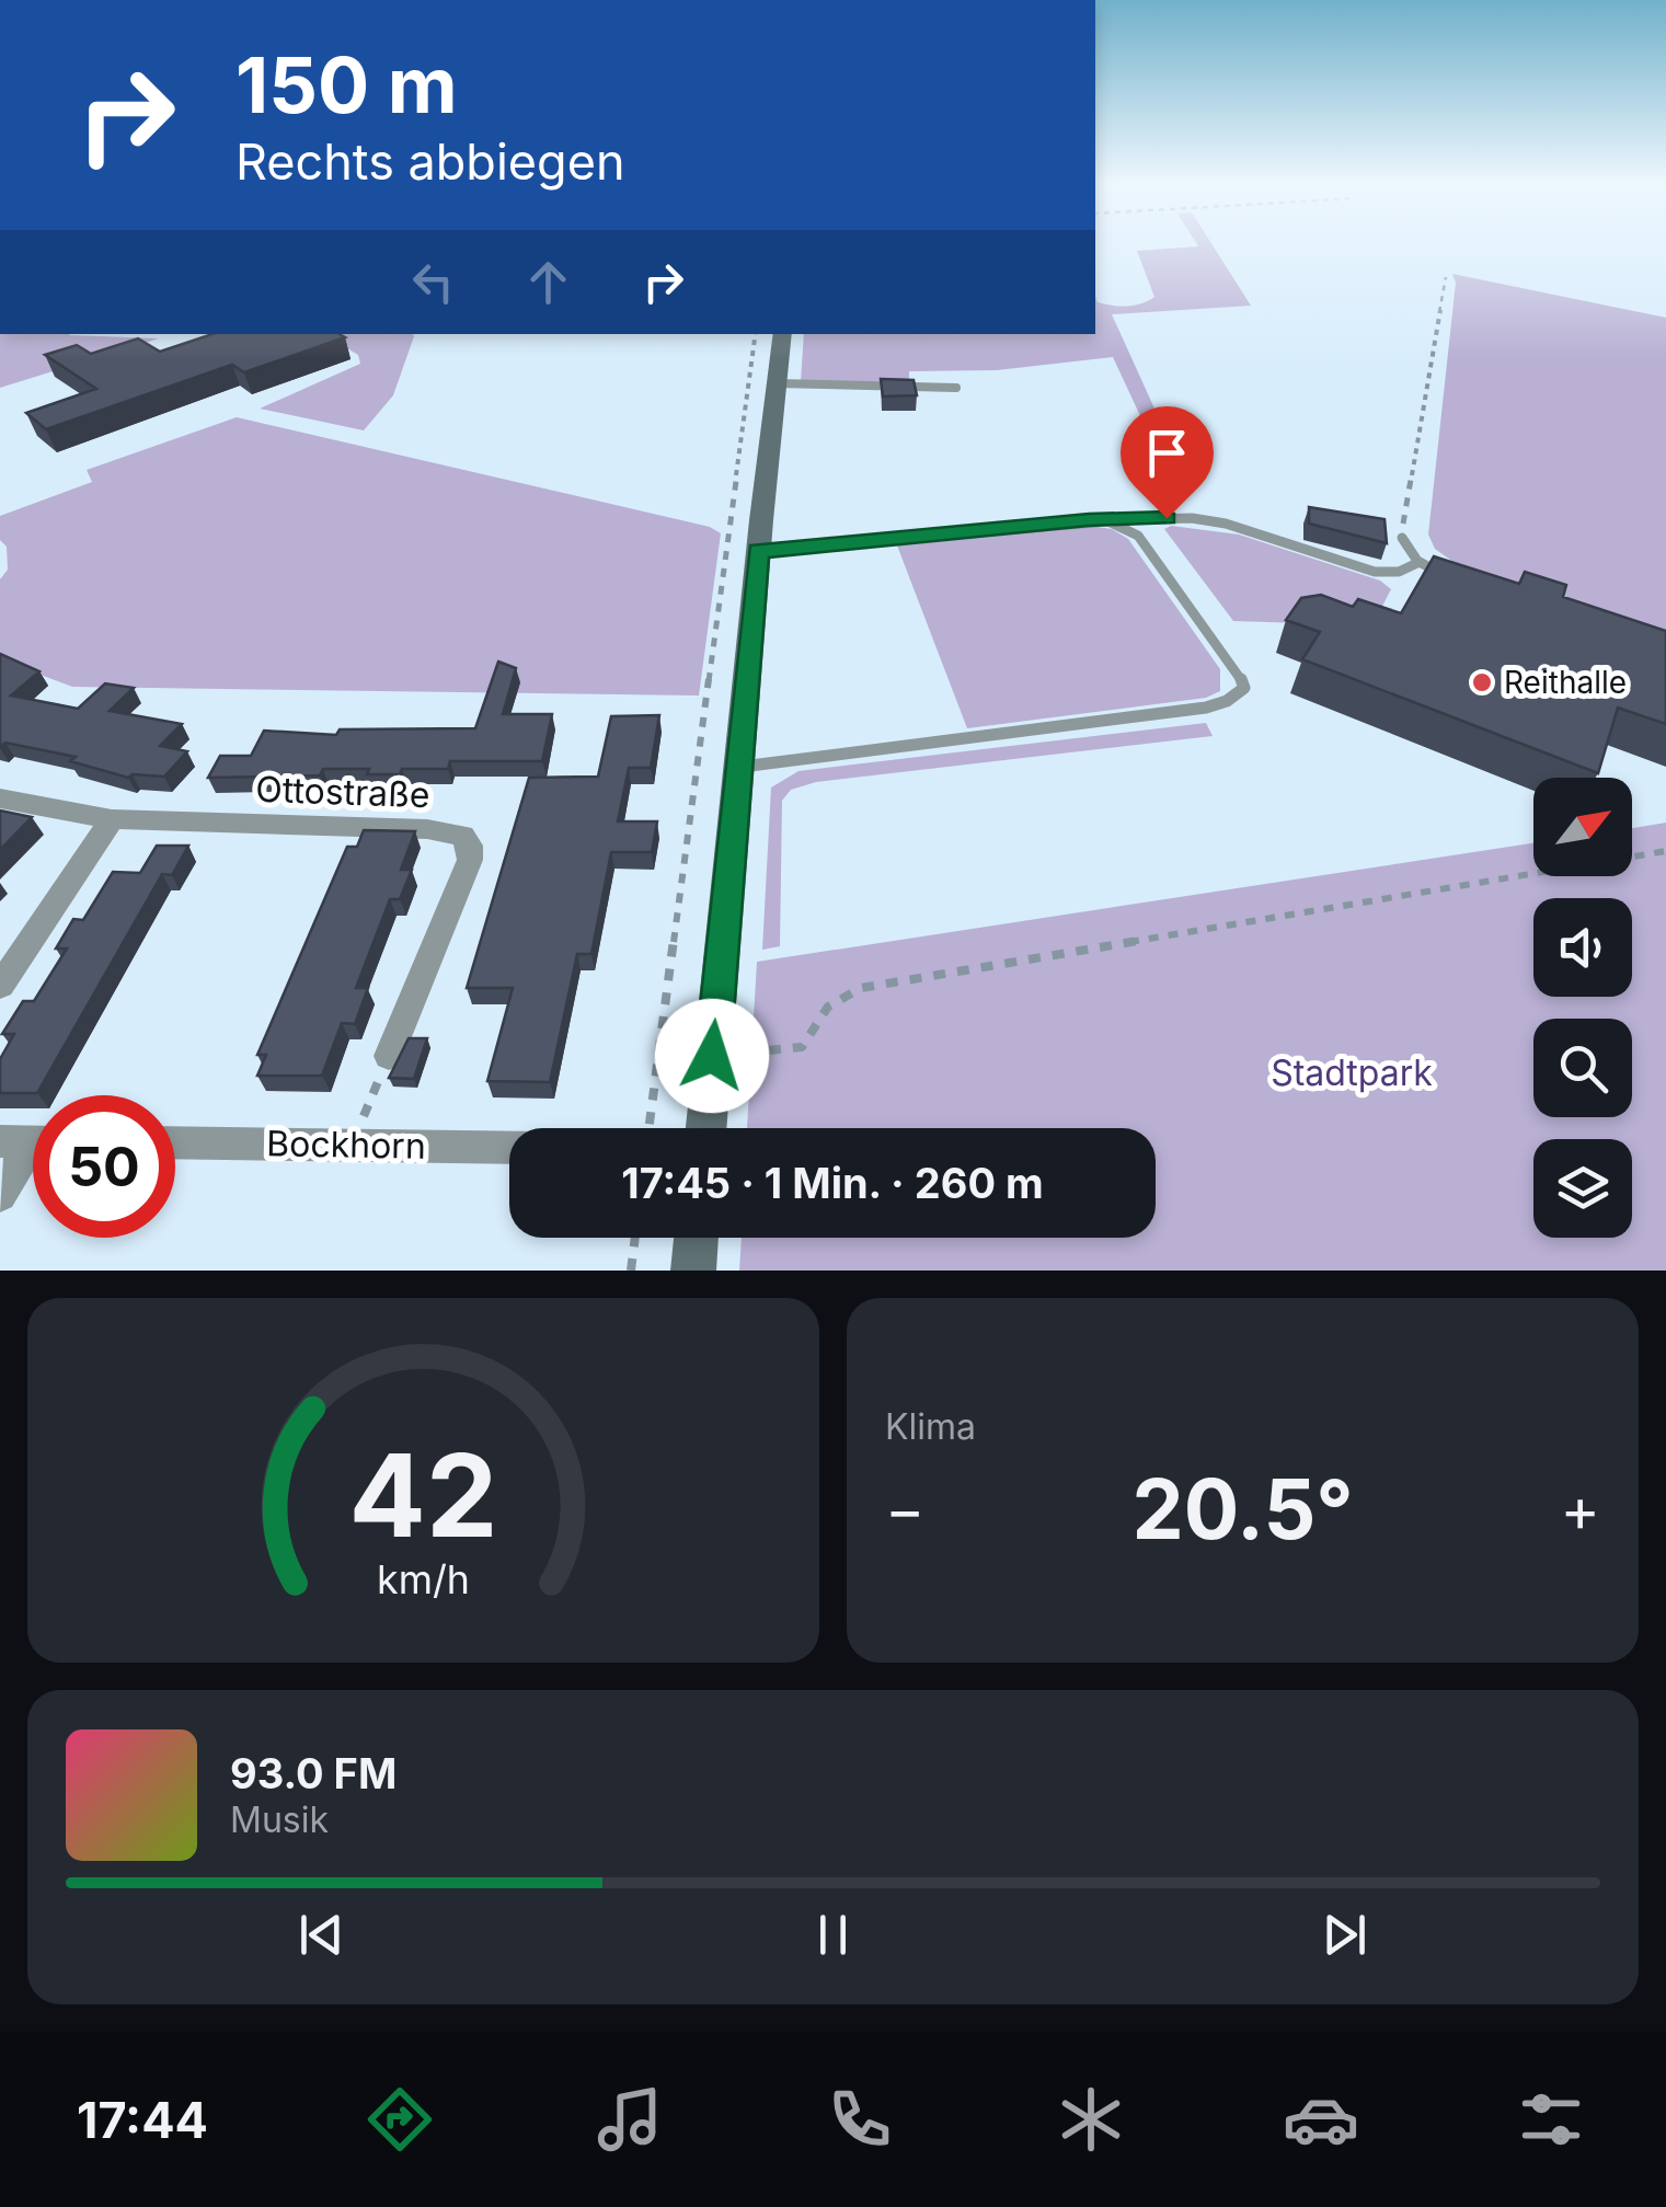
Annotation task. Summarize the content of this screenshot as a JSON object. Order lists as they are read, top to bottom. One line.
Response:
{"streets":{"street":["Ottostraße","Bockhorn"]},"parks":["Stadtpark"],"places":["Reithalle"],"north":"top right","page":{"turn":["150 m","Rechts abbiegen"],"limit":"50","trip":"17:45 · 1 Min. · 260 m","tile":"Klima","heat":["−","20.5°","+"],"song":["93.0 FM","Musik"],"tabs":"17:44","gauge":["42","km/h"]}}
